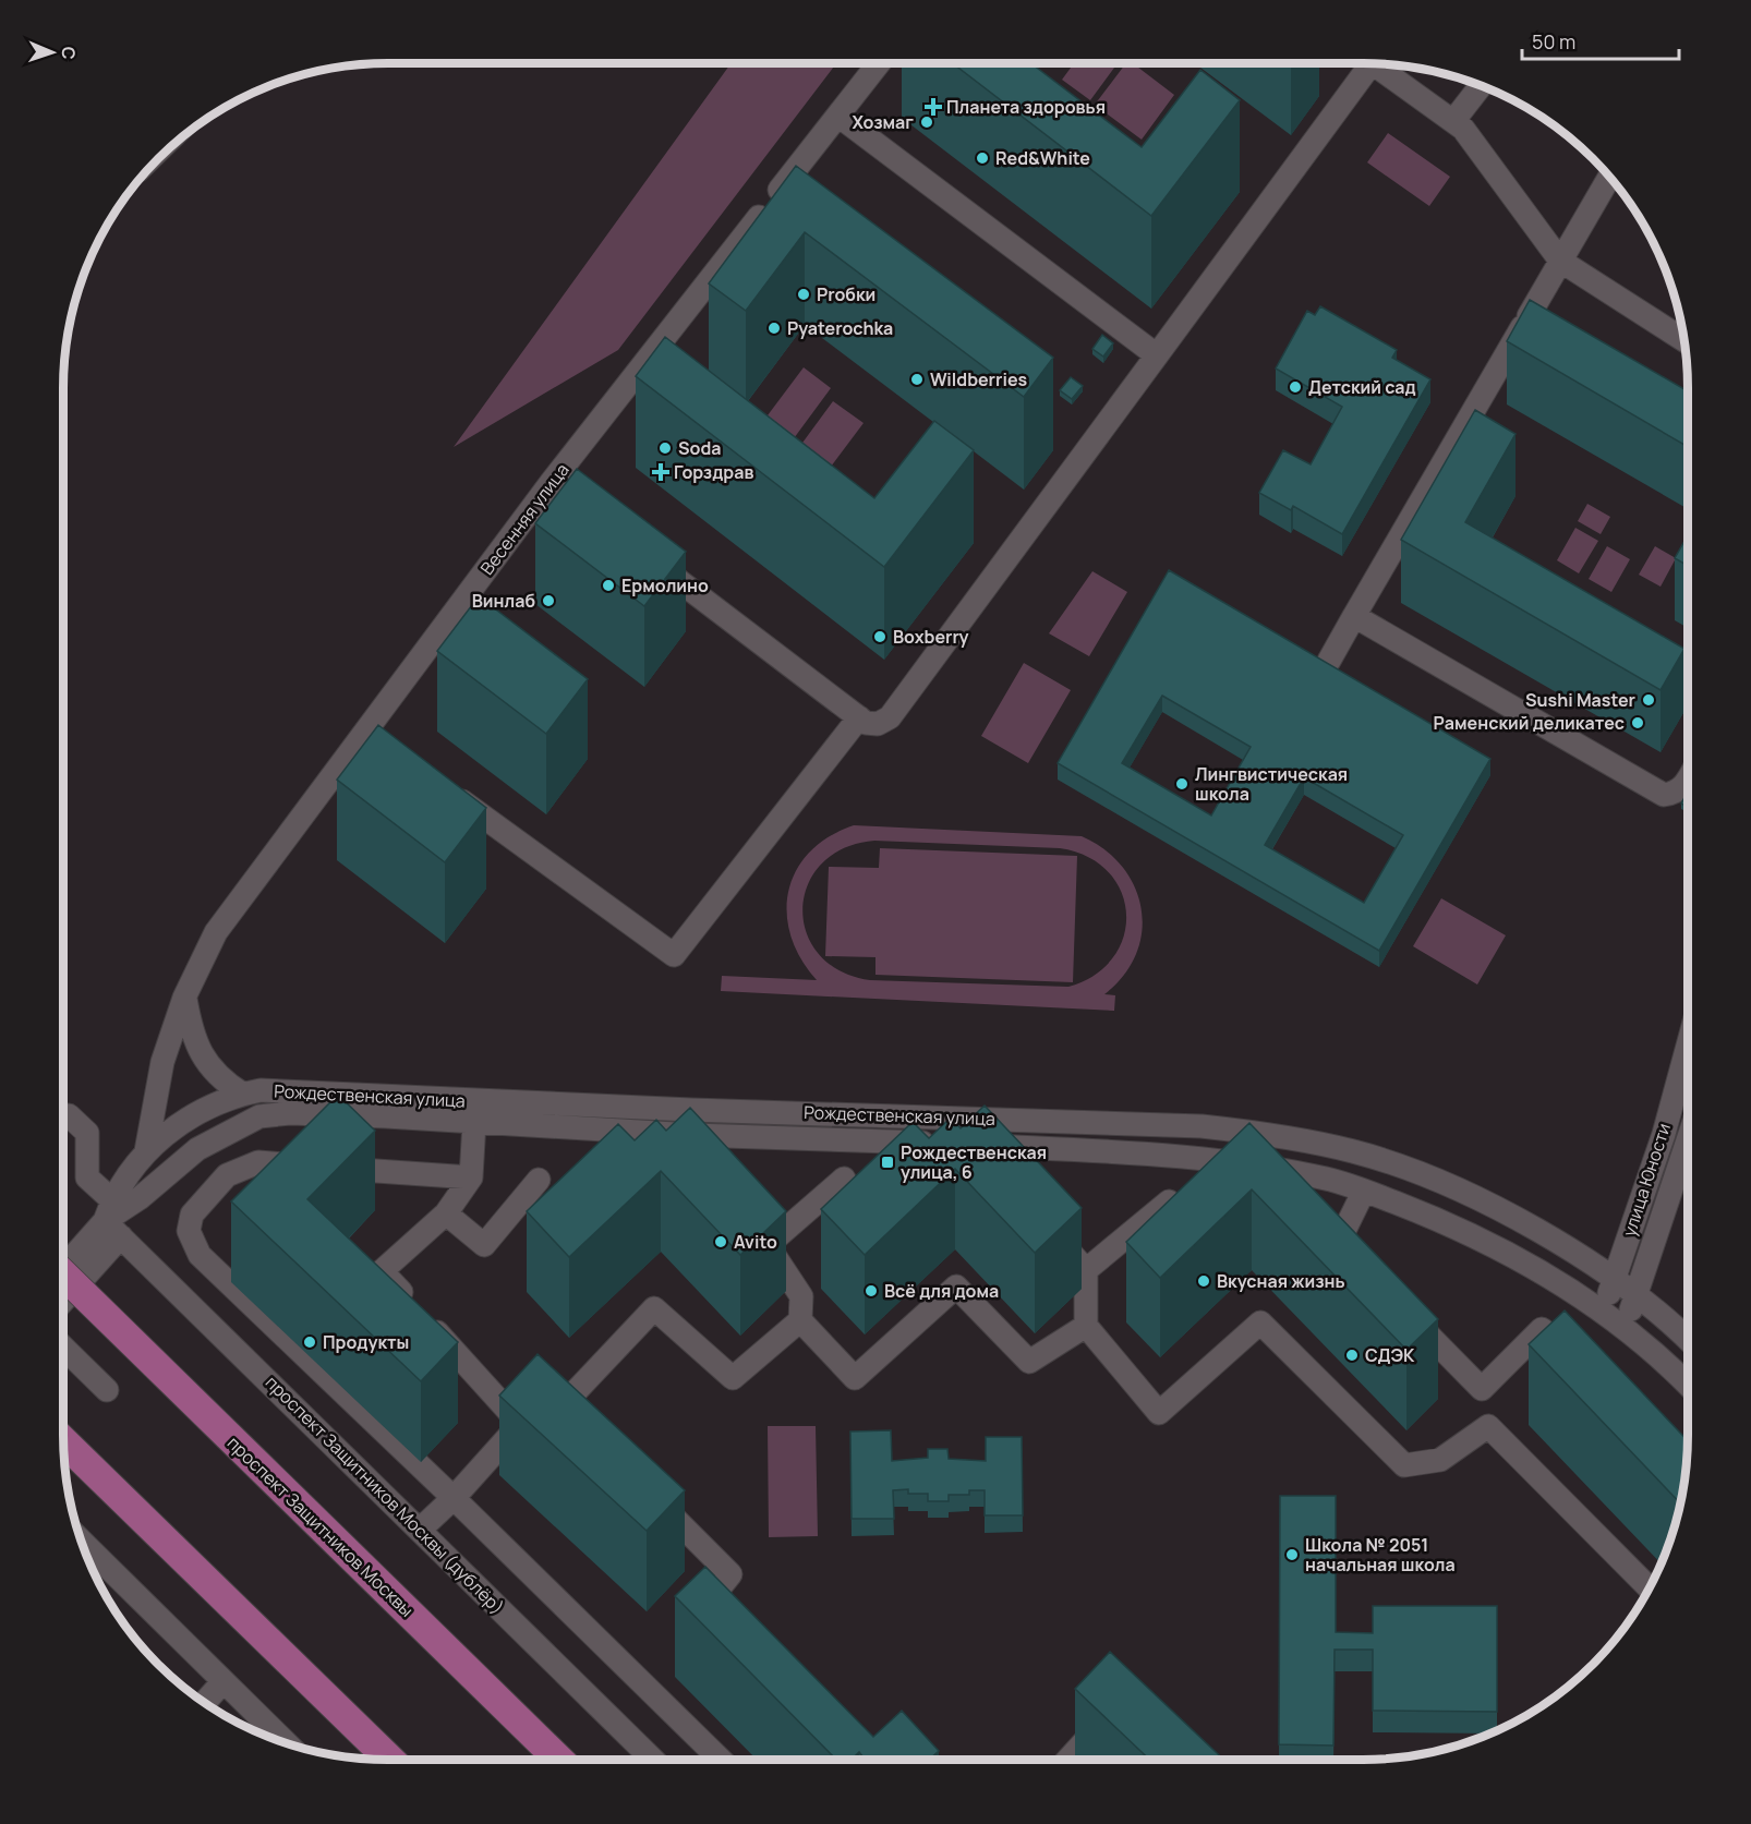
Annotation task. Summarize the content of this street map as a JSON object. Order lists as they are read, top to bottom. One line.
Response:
{"streets":{"main road":["проспект Защитников Москвы"],"street":["Весенняя улица","Рождественская улица","улица Юности","проспект Защитников Москвы (дублёр)"]},"crossings":[["Весенняя улица","Рождественская улица"],["Рождественская улица","улица Юности"],["Рождественская улица","проспект Защитников Москвы (дублёр)"]],"places":{"health":["Планета здоровья","Горздрав"],"other":["Хозмаг","Red&White","Proбки","Pyaterochka","Wildberries","Детский сад","Soda","Ермолино","Винлаб","Boxberry","Sushi Master","Раменский деликатес","Лингвистическая школа","Avito","Вкусная жизнь","Всё для дома","Продукты","СДЭК","Школа № 2051 начальная школа"],"transit":["Рождественская улица, 6"]},"scale_bar":"50 m","north":"right"}
